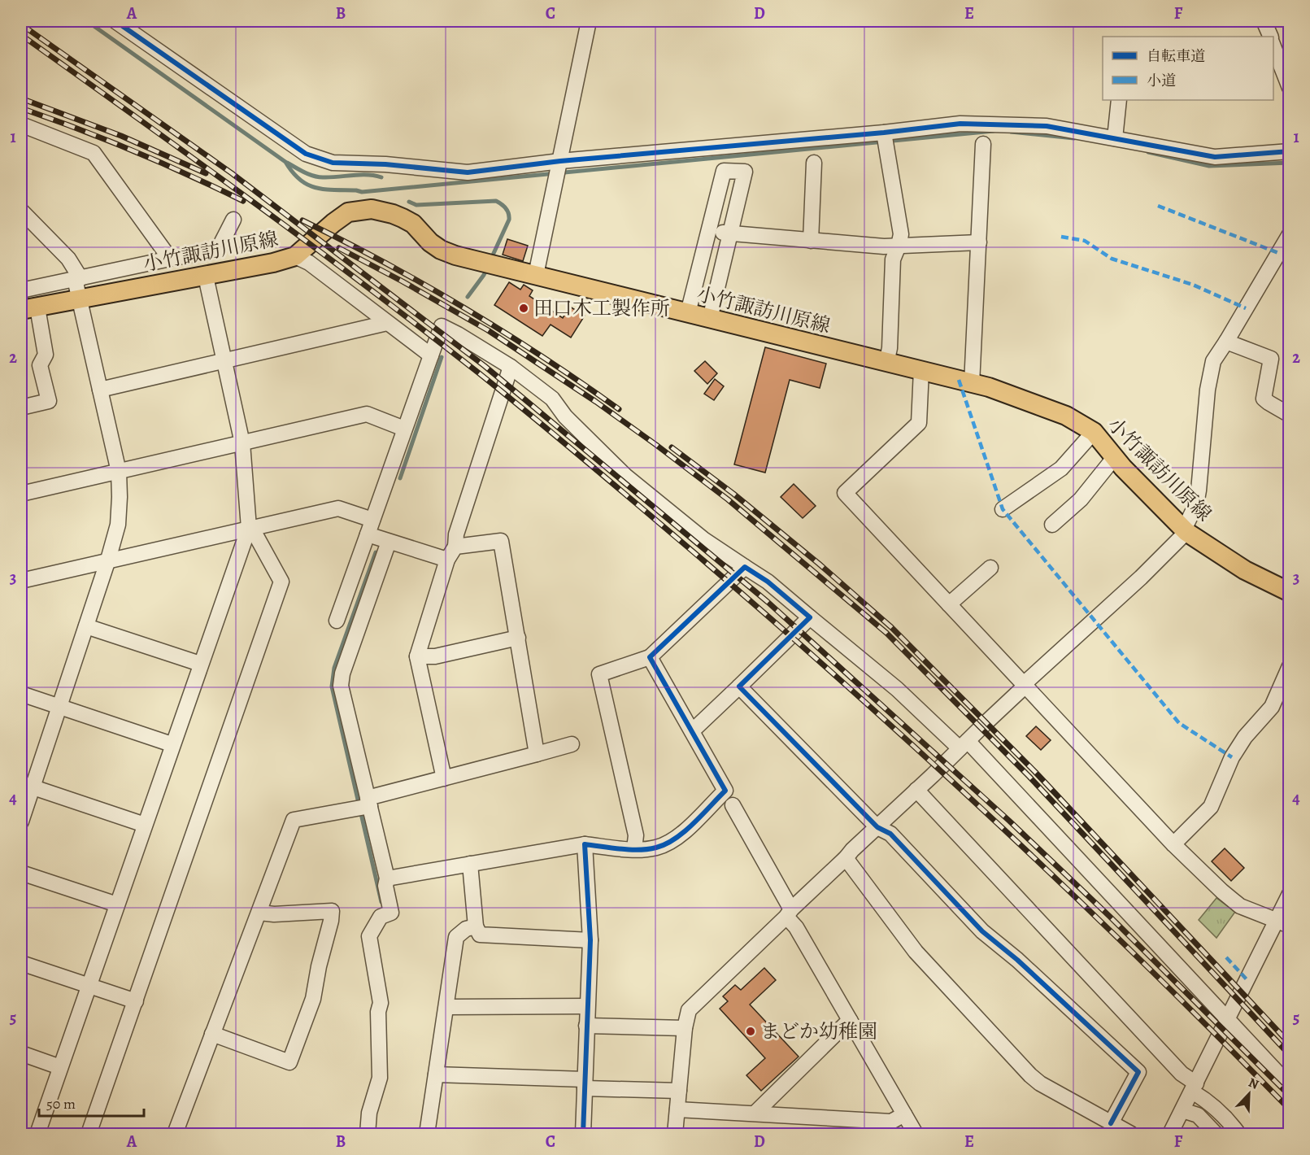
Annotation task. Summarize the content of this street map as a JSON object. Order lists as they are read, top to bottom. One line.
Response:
{"streets":{"main road":["小竹諏訪川原線"]},"places":["田口木工製作所","まどか幼稚園"],"legend":["自転車道","小道"],"scale_bar":"50 m","north":"top right","grid":{"columns":["A","B","C","D","E","F"],"rows":["1","2","3","4","5"]}}
